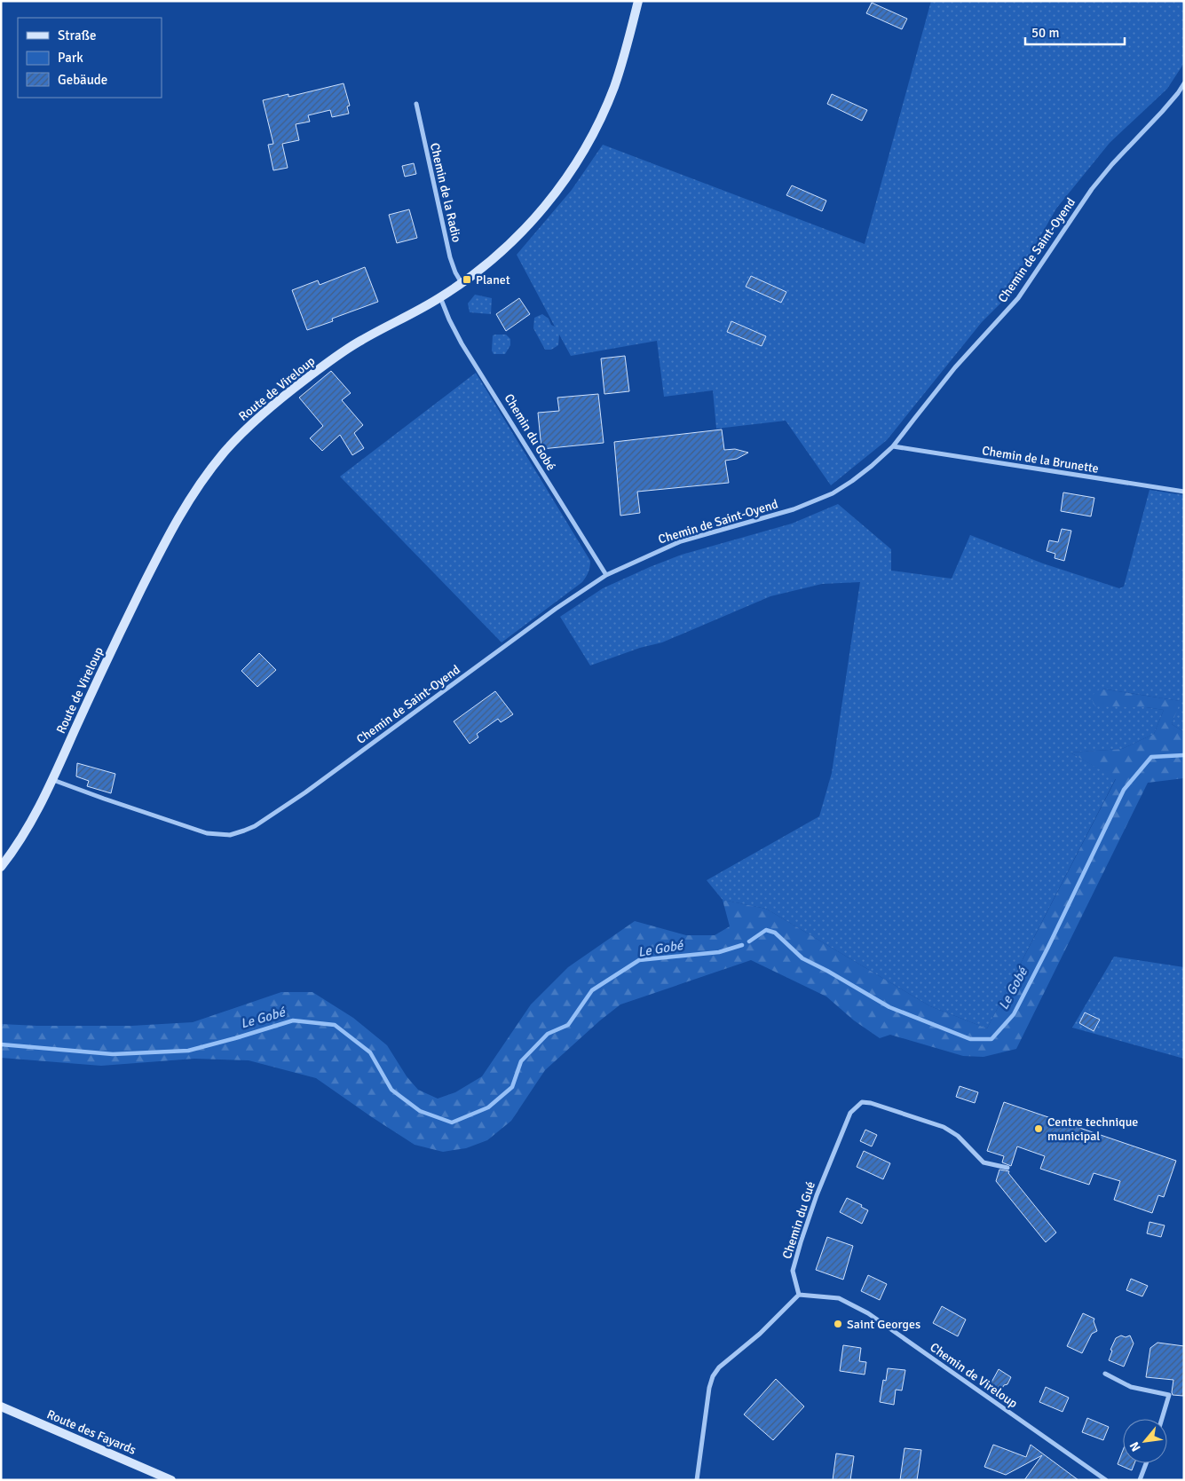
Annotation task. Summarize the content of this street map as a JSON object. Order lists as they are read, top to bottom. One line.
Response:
{"streets":{"main road":["Route de Vireloup","Route des Fayards"],"street":["Chemin de la Radio","Chemin de Saint-Oyend","Chemin du Gobé","Chemin de la Brunette","Chemin du Gué","Chemin de Vireloup"]},"crossings":[["Chemin de la Radio","Route de Vireloup"],["Chemin de Saint-Oyend","Route de Vireloup"],["Chemin de Saint-Oyend","Chemin du Gobé"],["Chemin de Saint-Oyend","Chemin de la Brunette"],["Route de Vireloup","Chemin du Gobé"],["Chemin du Gué","Chemin de Vireloup"]],"water":["Le Gobé"],"places":{"transit":["Planet"],"other":["Centre technique municipal","Saint Georges"]},"legend":["Straße","Park","Gebäude"],"scale_bar":"50 m","north":"bottom left"}
